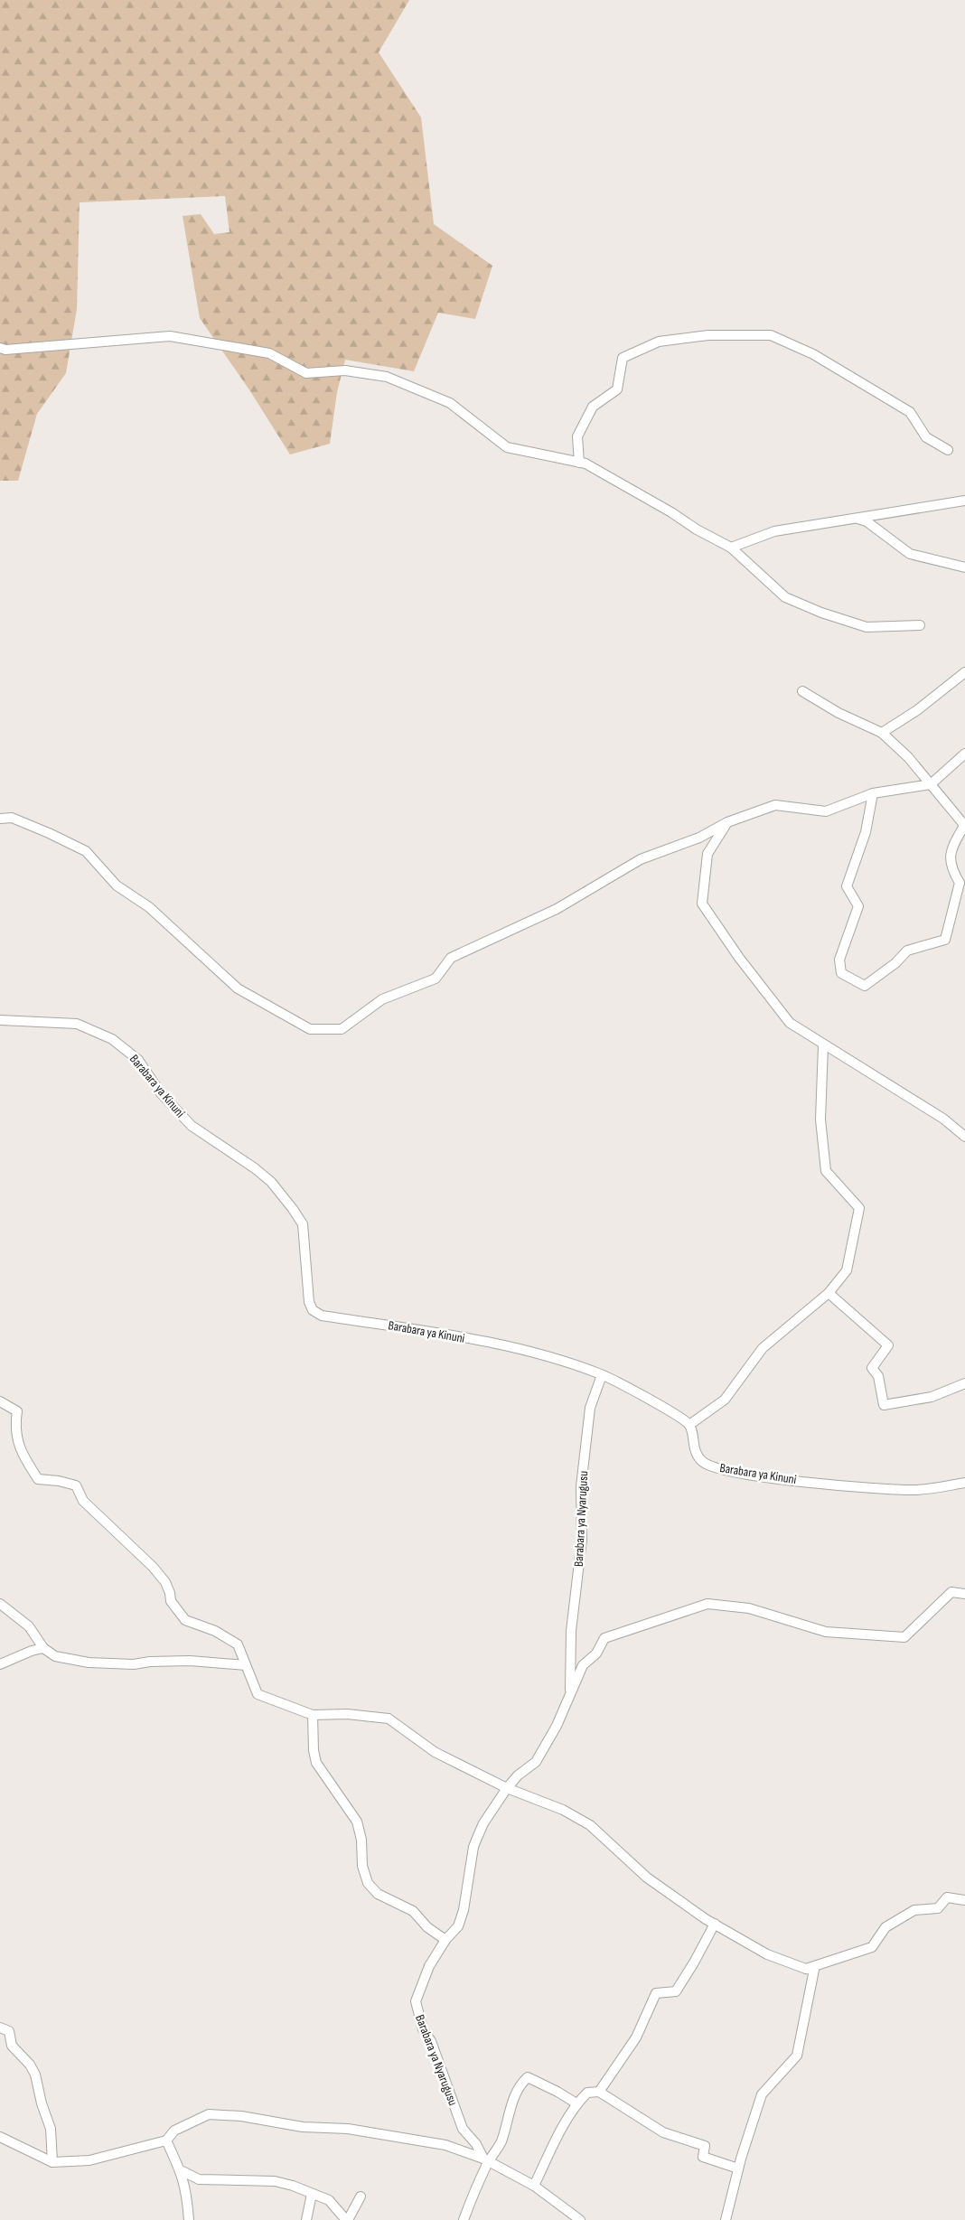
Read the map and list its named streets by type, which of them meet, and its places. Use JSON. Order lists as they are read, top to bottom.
{
  "streets": {
    "street": ["Barabara ya Kinuni", "Barabara ya Nyarugusu"]
  },
  "crossings": [
    ["Barabara ya Kinuni", "Barabara ya Nyarugusu"]
  ]
}
